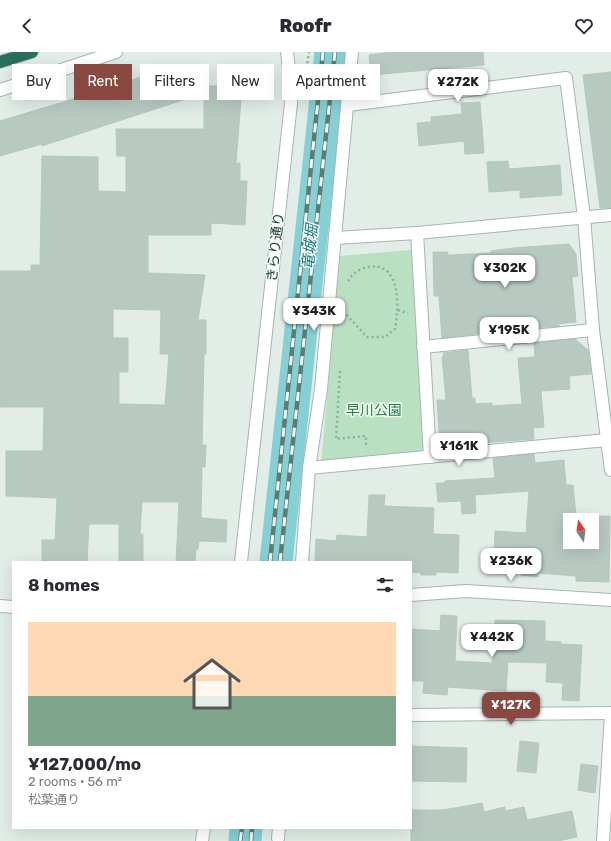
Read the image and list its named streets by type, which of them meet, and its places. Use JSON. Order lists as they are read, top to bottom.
{
  "streets": {
    "street": ["きらり通り"]
  },
  "water": ["竜城堀"],
  "parks": ["早川公園"],
  "north": "top",
  "page": {
    "header": "Roofr",
    "chip": [
      "Buy",
      "Rent",
      "Filters",
      "New",
      "Apartment"
    ],
    "price": [
      "¥272K",
      "¥302K",
      "¥343K",
      "¥195K",
      "¥161K",
      "¥236K",
      "¥442K",
      "¥127K"
    ],
    "heading": "8 homes",
    "list": [
      {
        "name": "¥127,000/mo",
        "note": "2 rooms · 56 m² · 松葉通り"
      }
    ]
  }
}
